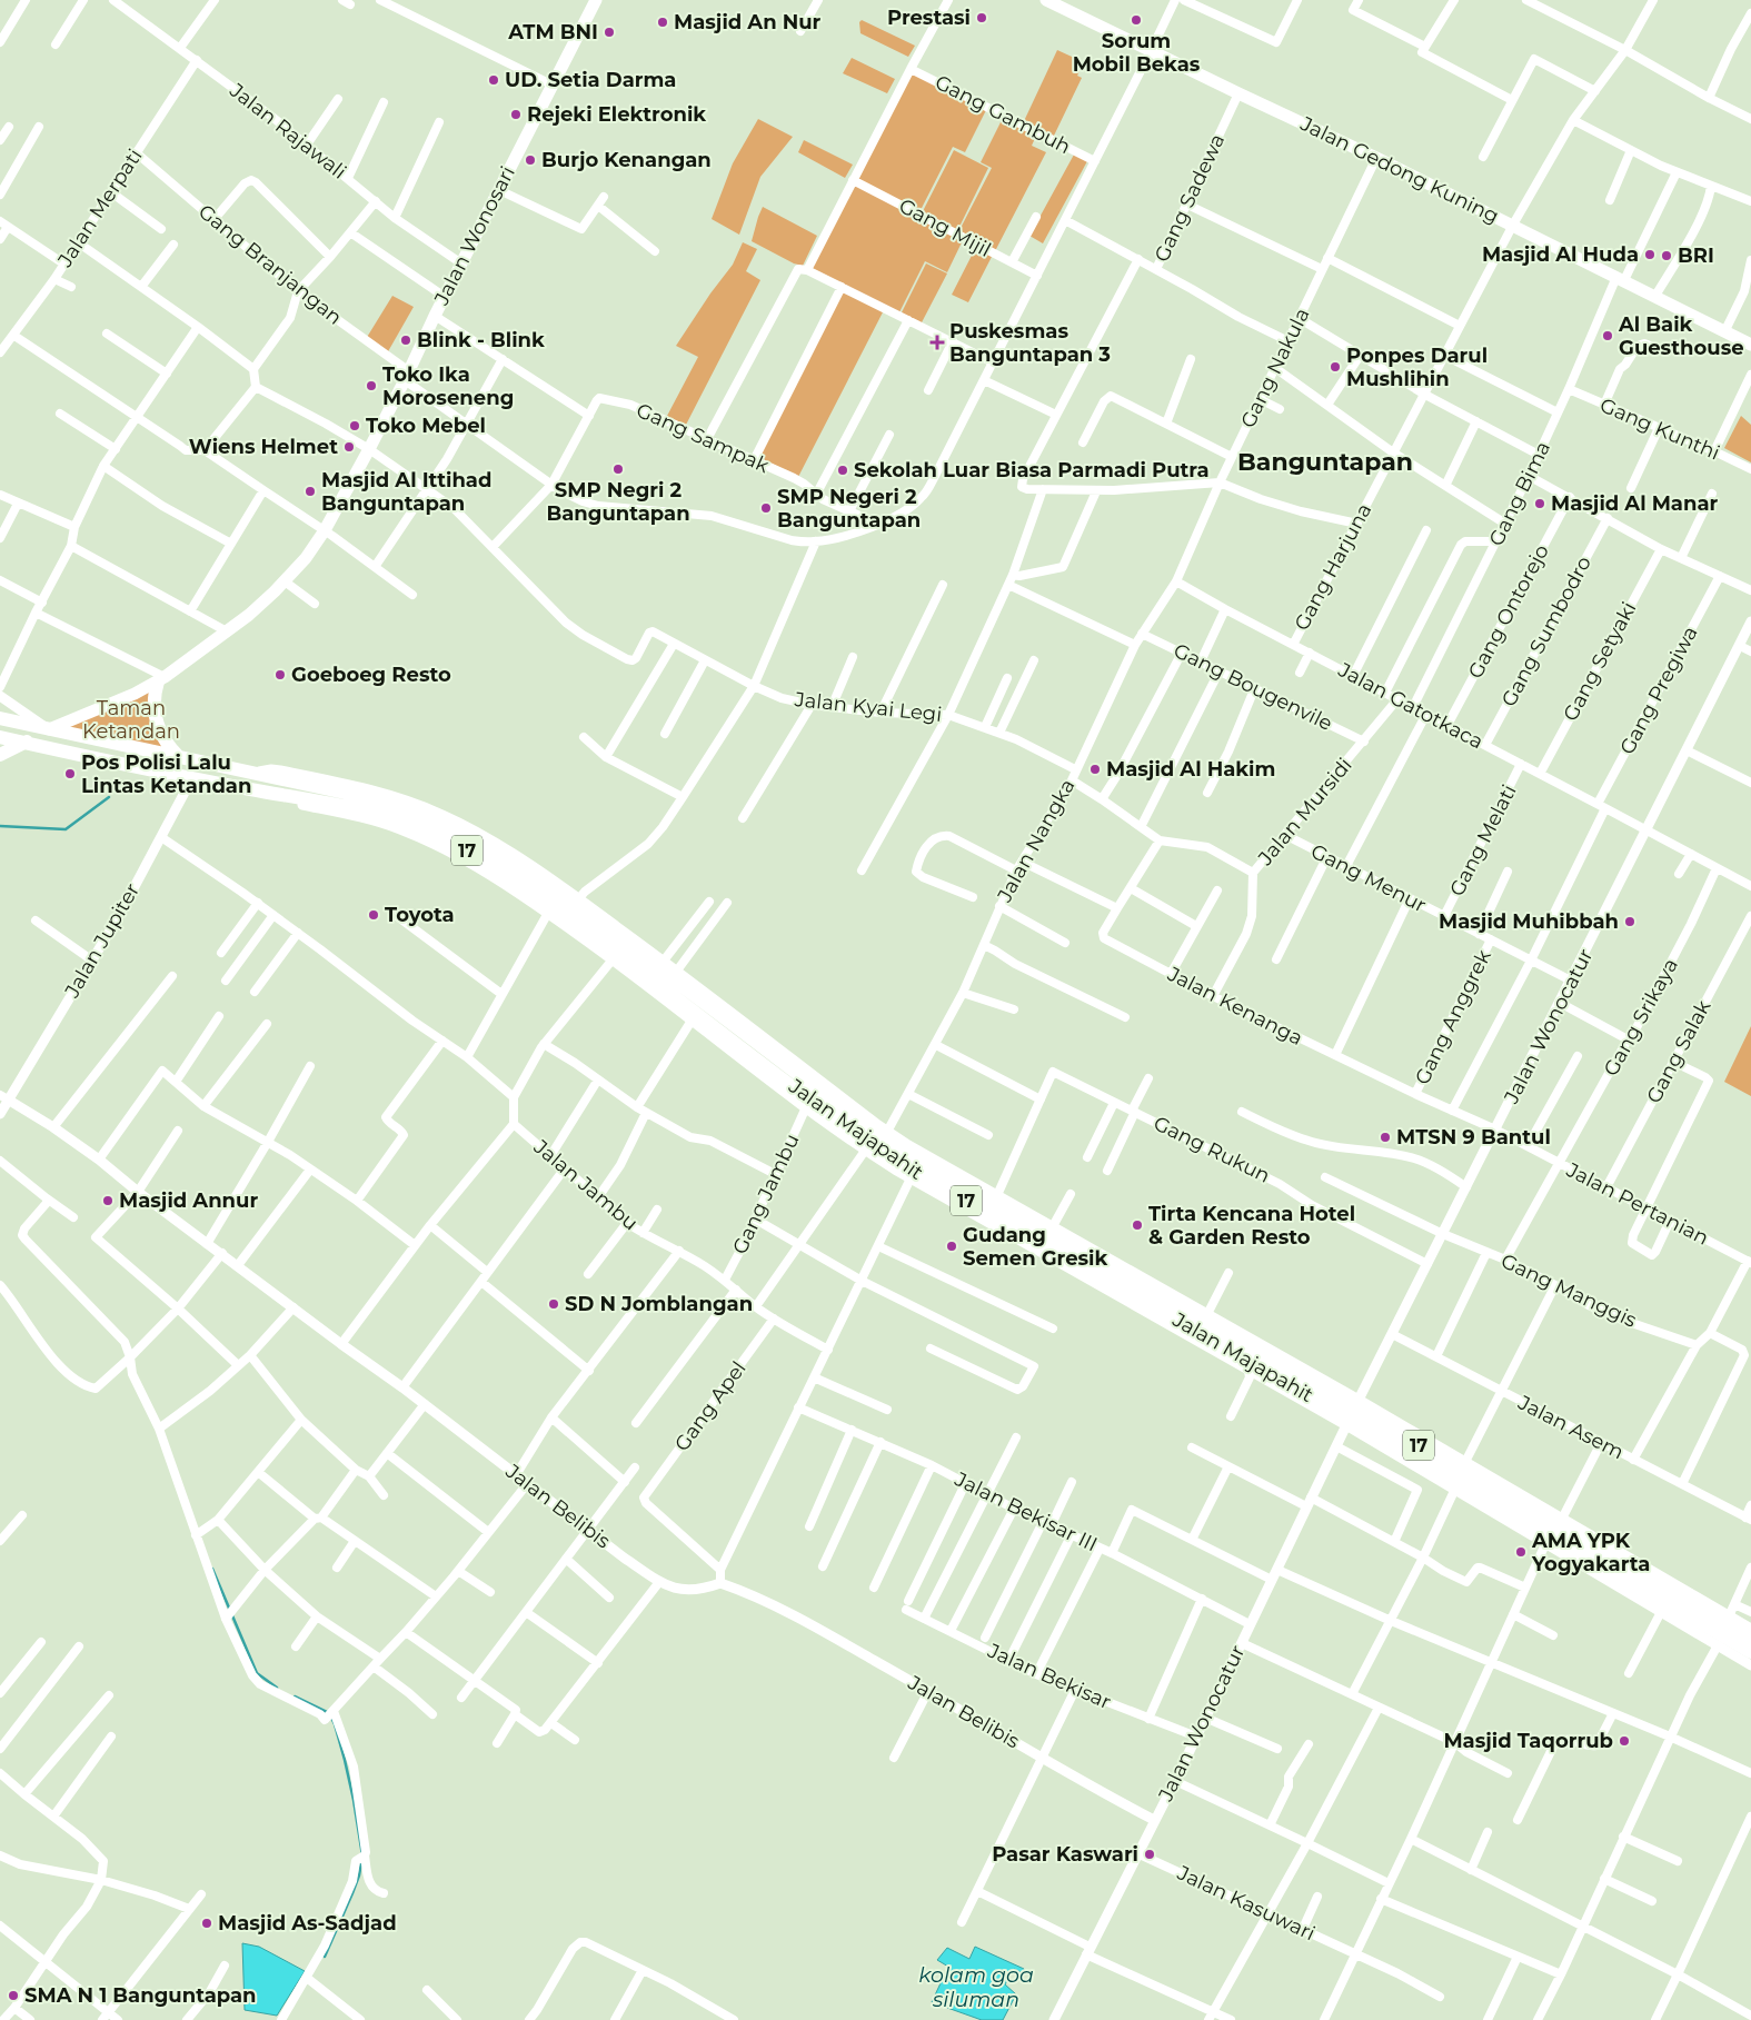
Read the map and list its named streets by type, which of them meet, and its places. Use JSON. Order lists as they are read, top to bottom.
{
  "streets": {
    "highway": ["Jalan Wonosari", "17", "Jalan Majapahit"],
    "main road": ["Jalan Gedong Kuning"],
    "street": [
      "Gang Gambuh",
      "Jalan Rajawali",
      "Gang Sadewa",
      "Jalan Merpati",
      "Gang Mijil",
      "Gang Branjangan",
      "Gang Nakula",
      "Gang Kunthi",
      "Gang Sampak",
      "Gang Bima",
      "Gang Harjuna",
      "Gang Ontorejo",
      "Gang Sumbodro",
      "Gang Setyaki",
      "Gang Bougenvile",
      "Gang Pregiwa",
      "Jalan Gatotkaca",
      "Jalan Kyai Legi",
      "Jalan Mursidi",
      "Jalan Nangka",
      "Gang Melati",
      "Gang Menur",
      "Jalan Jupiter",
      "Jalan Kenanga",
      "Gang Anggrek",
      "Gang Srikaya",
      "Jalan Wonocatur",
      "Gang Salak",
      "Gang Rukun",
      "Jalan Jambu",
      "Gang Jambu",
      "Jalan Pertanian",
      "Gang Manggis",
      "Gang Apel",
      "Jalan Asem",
      "Jalan Belibis",
      "Jalan Bekisar III",
      "Jalan Bekisar",
      "Jalan Kasuwari"
    ]
  },
  "crossings": [
    ["Gang Gambuh", "Gang Branjangan"],
    ["Jalan Rajawali", "Jalan Merpati"],
    ["Jalan Rajawali", "Jalan Wonosari"],
    ["Jalan Gedong Kuning", "Gang Sadewa"],
    ["Jalan Gedong Kuning", "Gang Branjangan"],
    ["Jalan Gedong Kuning", "Gang Nakula"],
    ["Jalan Gedong Kuning", "Gang Bima"],
    ["Jalan Gedong Kuning", "Gang Harjuna"],
    ["Gang Sadewa", "Gang Branjangan"],
    ["Jalan Merpati", "Gang Branjangan"],
    ["Gang Mijil", "Gang Branjangan"],
    ["Jalan Wonosari", "Gang Branjangan"],
    ["Jalan Wonosari", "Jalan Majapahit"],
    ["Gang Branjangan", "Gang Sampak"],
    ["Gang Nakula", "Jalan Gatotkaca"],
    ["Gang Nakula", "Jalan Nangka"],
    ["Gang Kunthi", "Gang Bima"],
    ["Gang Sampak", "Jalan Kyai Legi"],
    ["Gang Bima", "Jalan Gatotkaca"],
    ["Gang Harjuna", "Jalan Gatotkaca"],
    ["Gang Ontorejo", "Jalan Gatotkaca"],
    ["Gang Sumbodro", "Jalan Gatotkaca"],
    ["Gang Setyaki", "Jalan Gatotkaca"],
    ["Gang Bougenvile", "Jalan Mursidi"],
    ["Gang Bougenvile", "Jalan Nangka"],
    ["Gang Pregiwa", "Jalan Gatotkaca"],
    ["Gang Pregiwa", "Gang Menur"],
    ["Gang Pregiwa", "Jalan Kenanga"],
    ["Jalan Gatotkaca", "Jalan Mursidi"],
    ["Jalan Gatotkaca", "Jalan Nangka"],
    ["Jalan Gatotkaca", "Gang Melati"],
    ["Jalan Gatotkaca", "Gang Srikaya"],
    ["Jalan Gatotkaca", "Jalan Wonocatur"],
    ["Jalan Kyai Legi", "Jalan Nangka"],
    ["Jalan Mursidi", "Gang Menur"],
    ["Jalan Mursidi", "Jalan Kenanga"],
    ["Gang Melati", "Gang Menur"],
    ["Gang Menur", "Gang Anggrek"],
    ["Gang Menur", "Jalan Wonocatur"],
    ["Jalan Jupiter", "Jalan Majapahit"],
    ["Jalan Jupiter", "Jalan Belibis"],
    ["Jalan Kenanga", "Gang Anggrek"],
    ["Jalan Kenanga", "Jalan Wonocatur"],
    ["Jalan Kenanga", "Jalan Pertanian"],
    ["Gang Srikaya", "Jalan Pertanian"],
    ["Gang Srikaya", "Gang Manggis"],
    ["Jalan Wonocatur", "Gang Rukun"],
    ["Jalan Wonocatur", "Jalan Pertanian"],
    ["Jalan Wonocatur", "Gang Manggis"],
    ["Jalan Wonocatur", "Jalan Asem"],
    ["Jalan Wonocatur", "Jalan Belibis"],
    ["Jalan Wonocatur", "Jalan Bekisar III"],
    ["Jalan Wonocatur", "Jalan Bekisar"],
    ["Jalan Wonocatur", "Jalan Kasuwari"],
    ["Gang Salak", "Jalan Pertanian"],
    ["Jalan Jambu", "Gang Jambu"],
    ["Jalan Jambu", "Gang Apel"]
  ],
  "districts": ["Banguntapan"],
  "water": ["kolam goa siluman"],
  "parks": ["Taman Ketandan"],
  "places": {
    "other": [
      "Prestasi",
      "Sorum Mobil Bekas",
      "Masjid An Nur",
      "ATM BNI",
      "UD. Setia Darma",
      "Rejeki Elektronik",
      "Burjo Kenangan",
      "Masjid Al Huda",
      "BRI",
      "Al Baik Guesthouse",
      "Blink - Blink",
      "Ponpes Darul Mushlihin",
      "Toko Ika Moroseneng",
      "Toko Mebel",
      "Wiens Helmet",
      "SMP Negri 2 Banguntapan",
      "Sekolah Luar Biasa Parmadi Putra",
      "Masjid Al Ittihad Banguntapan",
      "Masjid Al Manar",
      "SMP Negeri 2 Banguntapan",
      "Goeboeg Resto",
      "Masjid Al Hakim",
      "Pos Polisi Lalu Lintas Ketandan",
      "Toyota",
      "Masjid Muhibbah",
      "MTSN 9 Bantul",
      "Masjid Annur",
      "Tirta Kencana Hotel & Garden Resto",
      "Gudang Semen Gresik",
      "SD N Jomblangan",
      "AMA YPK Yogyakarta",
      "Masjid Taqorrub",
      "Pasar Kaswari",
      "Masjid As-Sadjad",
      "SMA N 1 Banguntapan"
    ],
    "health": ["Puskesmas Banguntapan 3"]
  }
}
